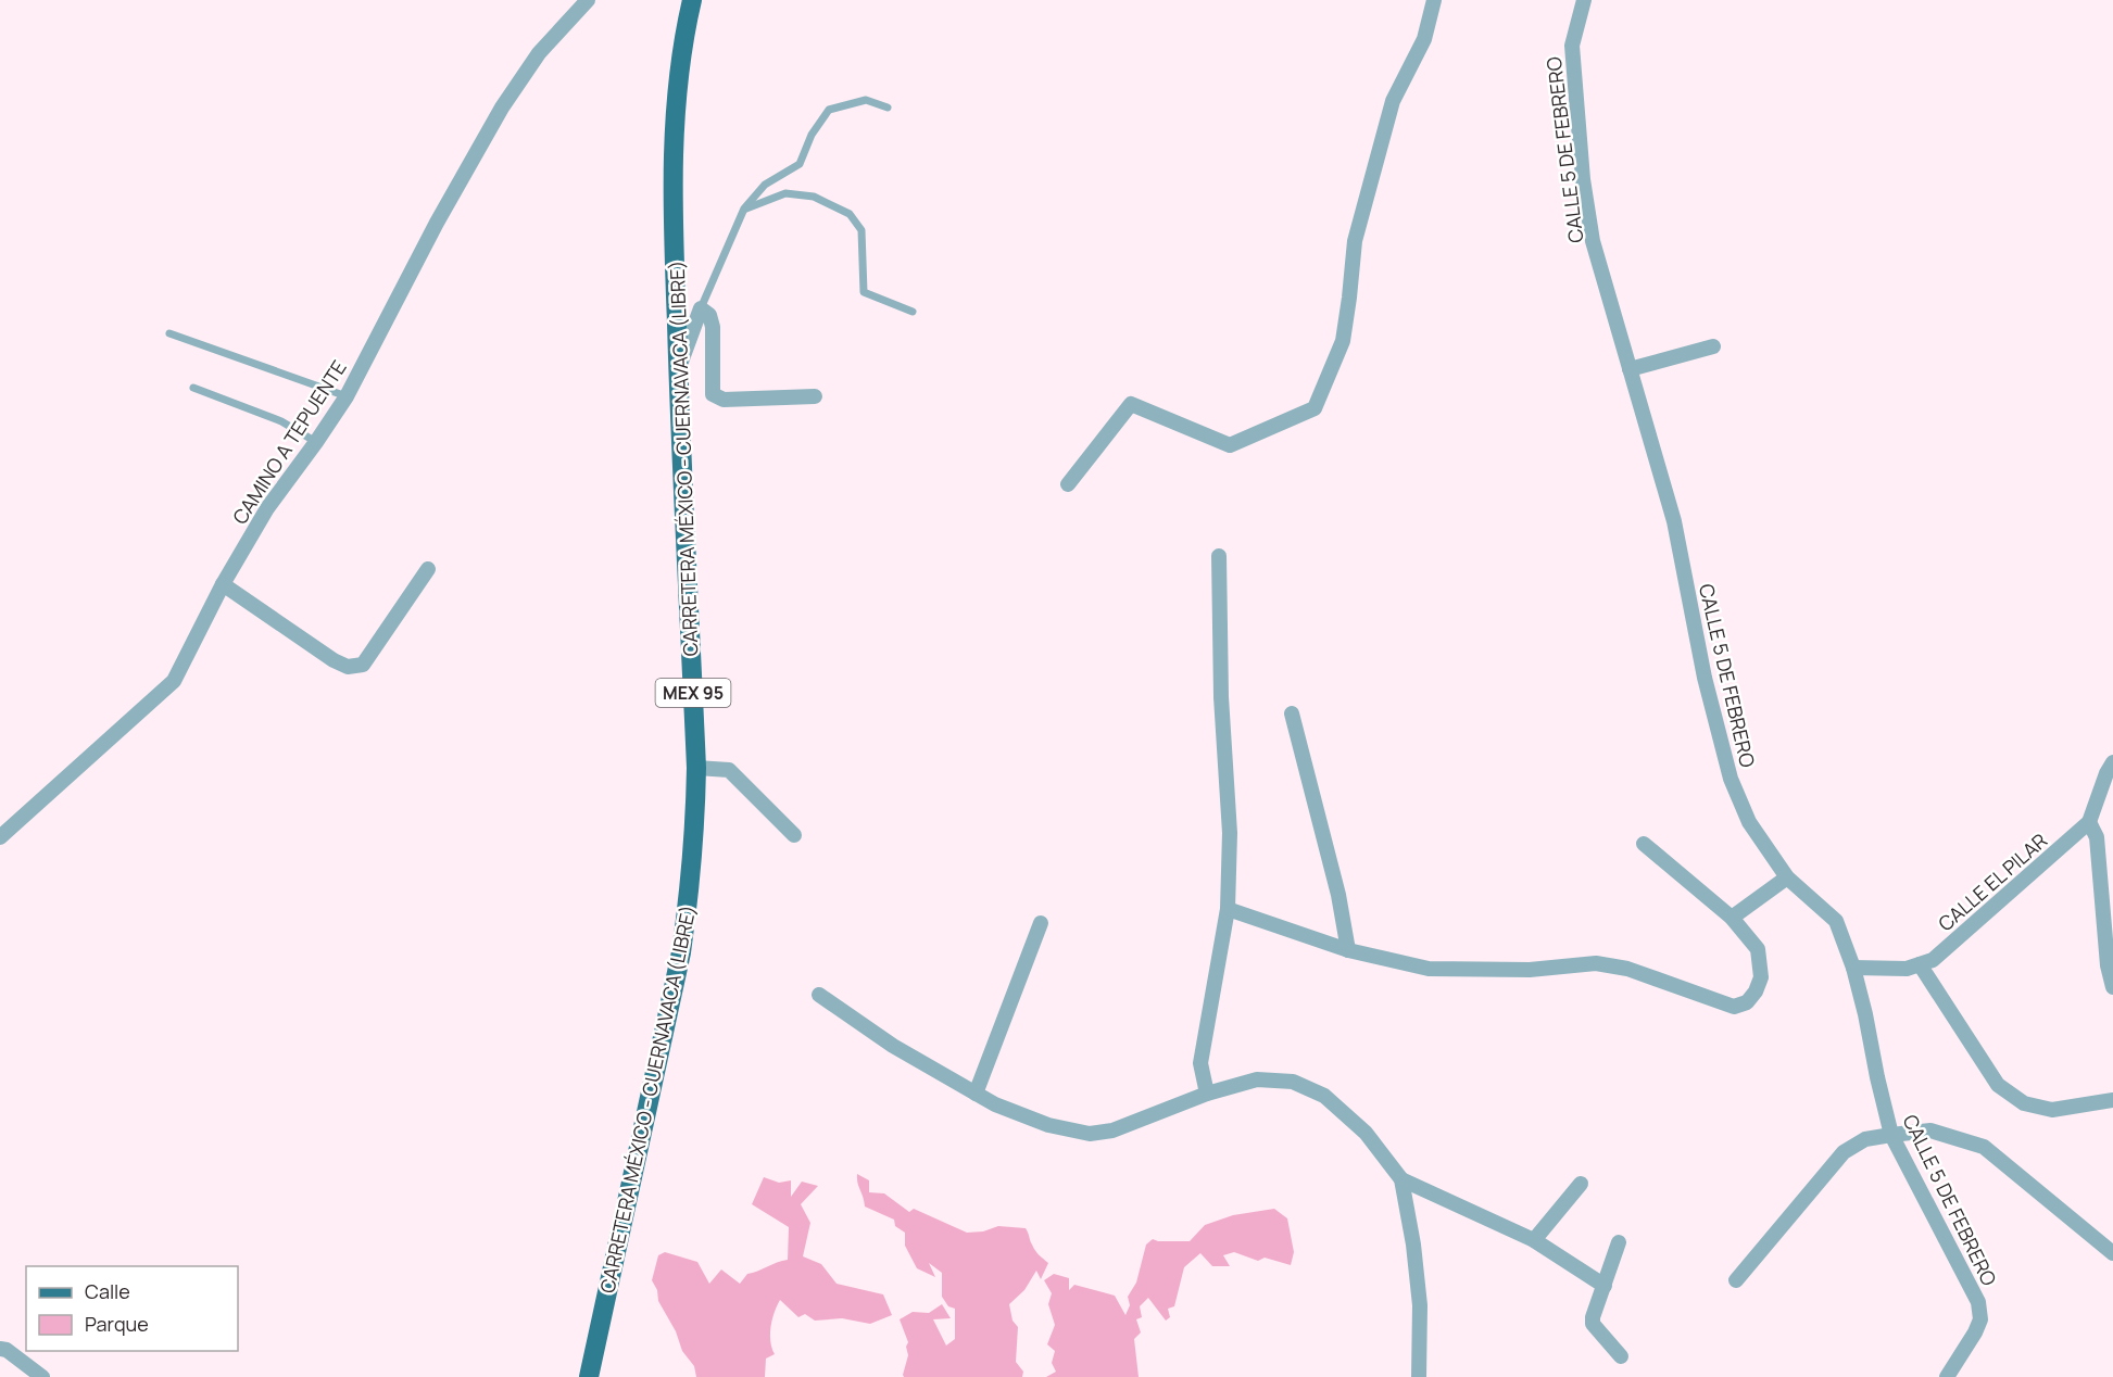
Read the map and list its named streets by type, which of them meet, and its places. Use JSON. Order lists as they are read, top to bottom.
{
  "streets": {
    "main road": ["CARRETERA MÉXICO - CUERNAVACA (LIBRE)", "MEX 95"],
    "street": ["CALLE 5 DE FEBRERO", "CAMINO A TEPUENTE", "CALLE EL PILAR"]
  },
  "crossings": [
    ["CALLE 5 DE FEBRERO", "CALLE EL PILAR"]
  ],
  "legend": ["Calle", "Parque"]
}
